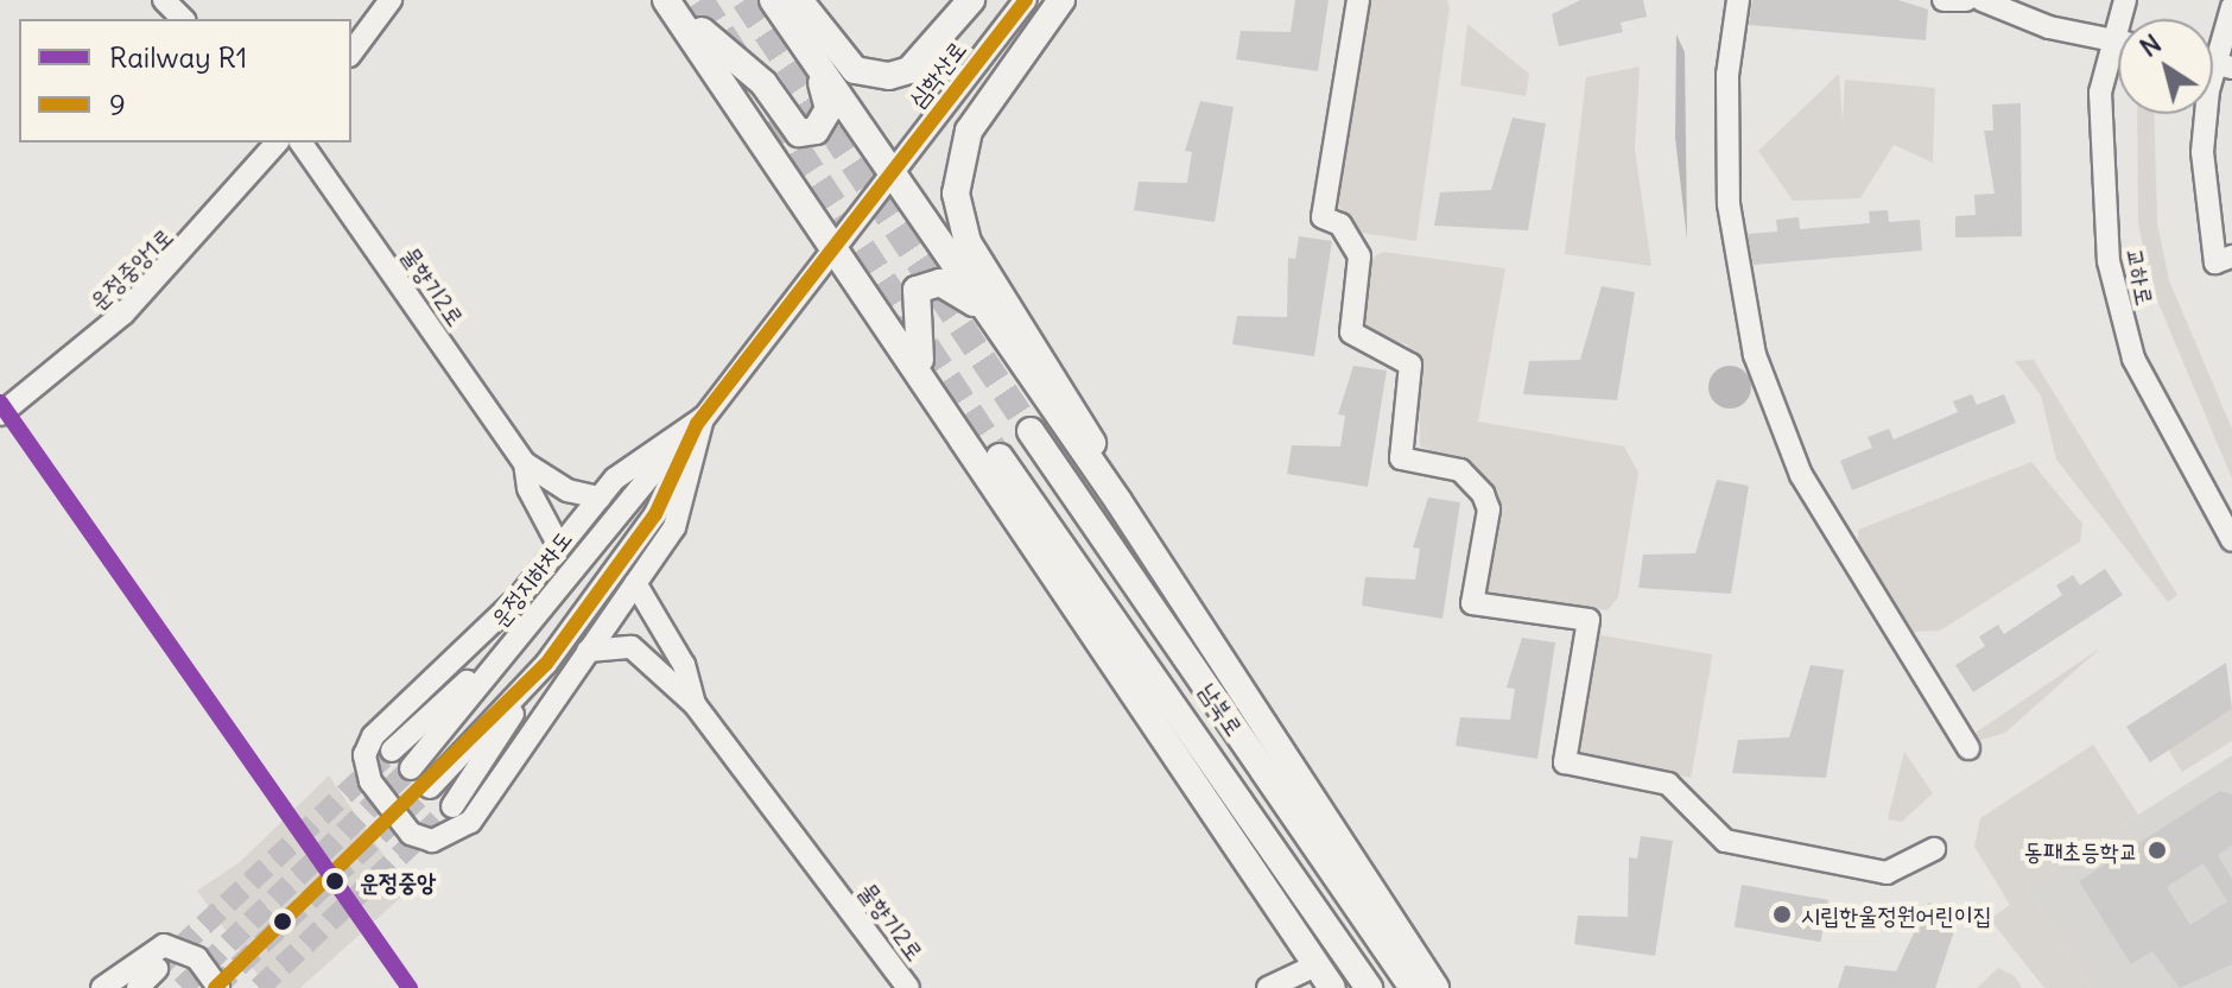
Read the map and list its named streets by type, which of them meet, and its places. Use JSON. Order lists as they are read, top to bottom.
{
  "streets": {
    "main road": ["남북로"],
    "street": [
      "심학산로",
      "운정중앙1로",
      "교하로",
      "물향기2로",
      "운정지하차도"
    ]
  },
  "crossings": [
    ["심학산로", "운정지하차도"]
  ],
  "places": ["동패초등학교", "운정중앙", "시립한울정원어린이집"],
  "lines": ["transit line 9", "rail line R1"],
  "legend": ["Railway R1", "9"],
  "north": "top left"
}
